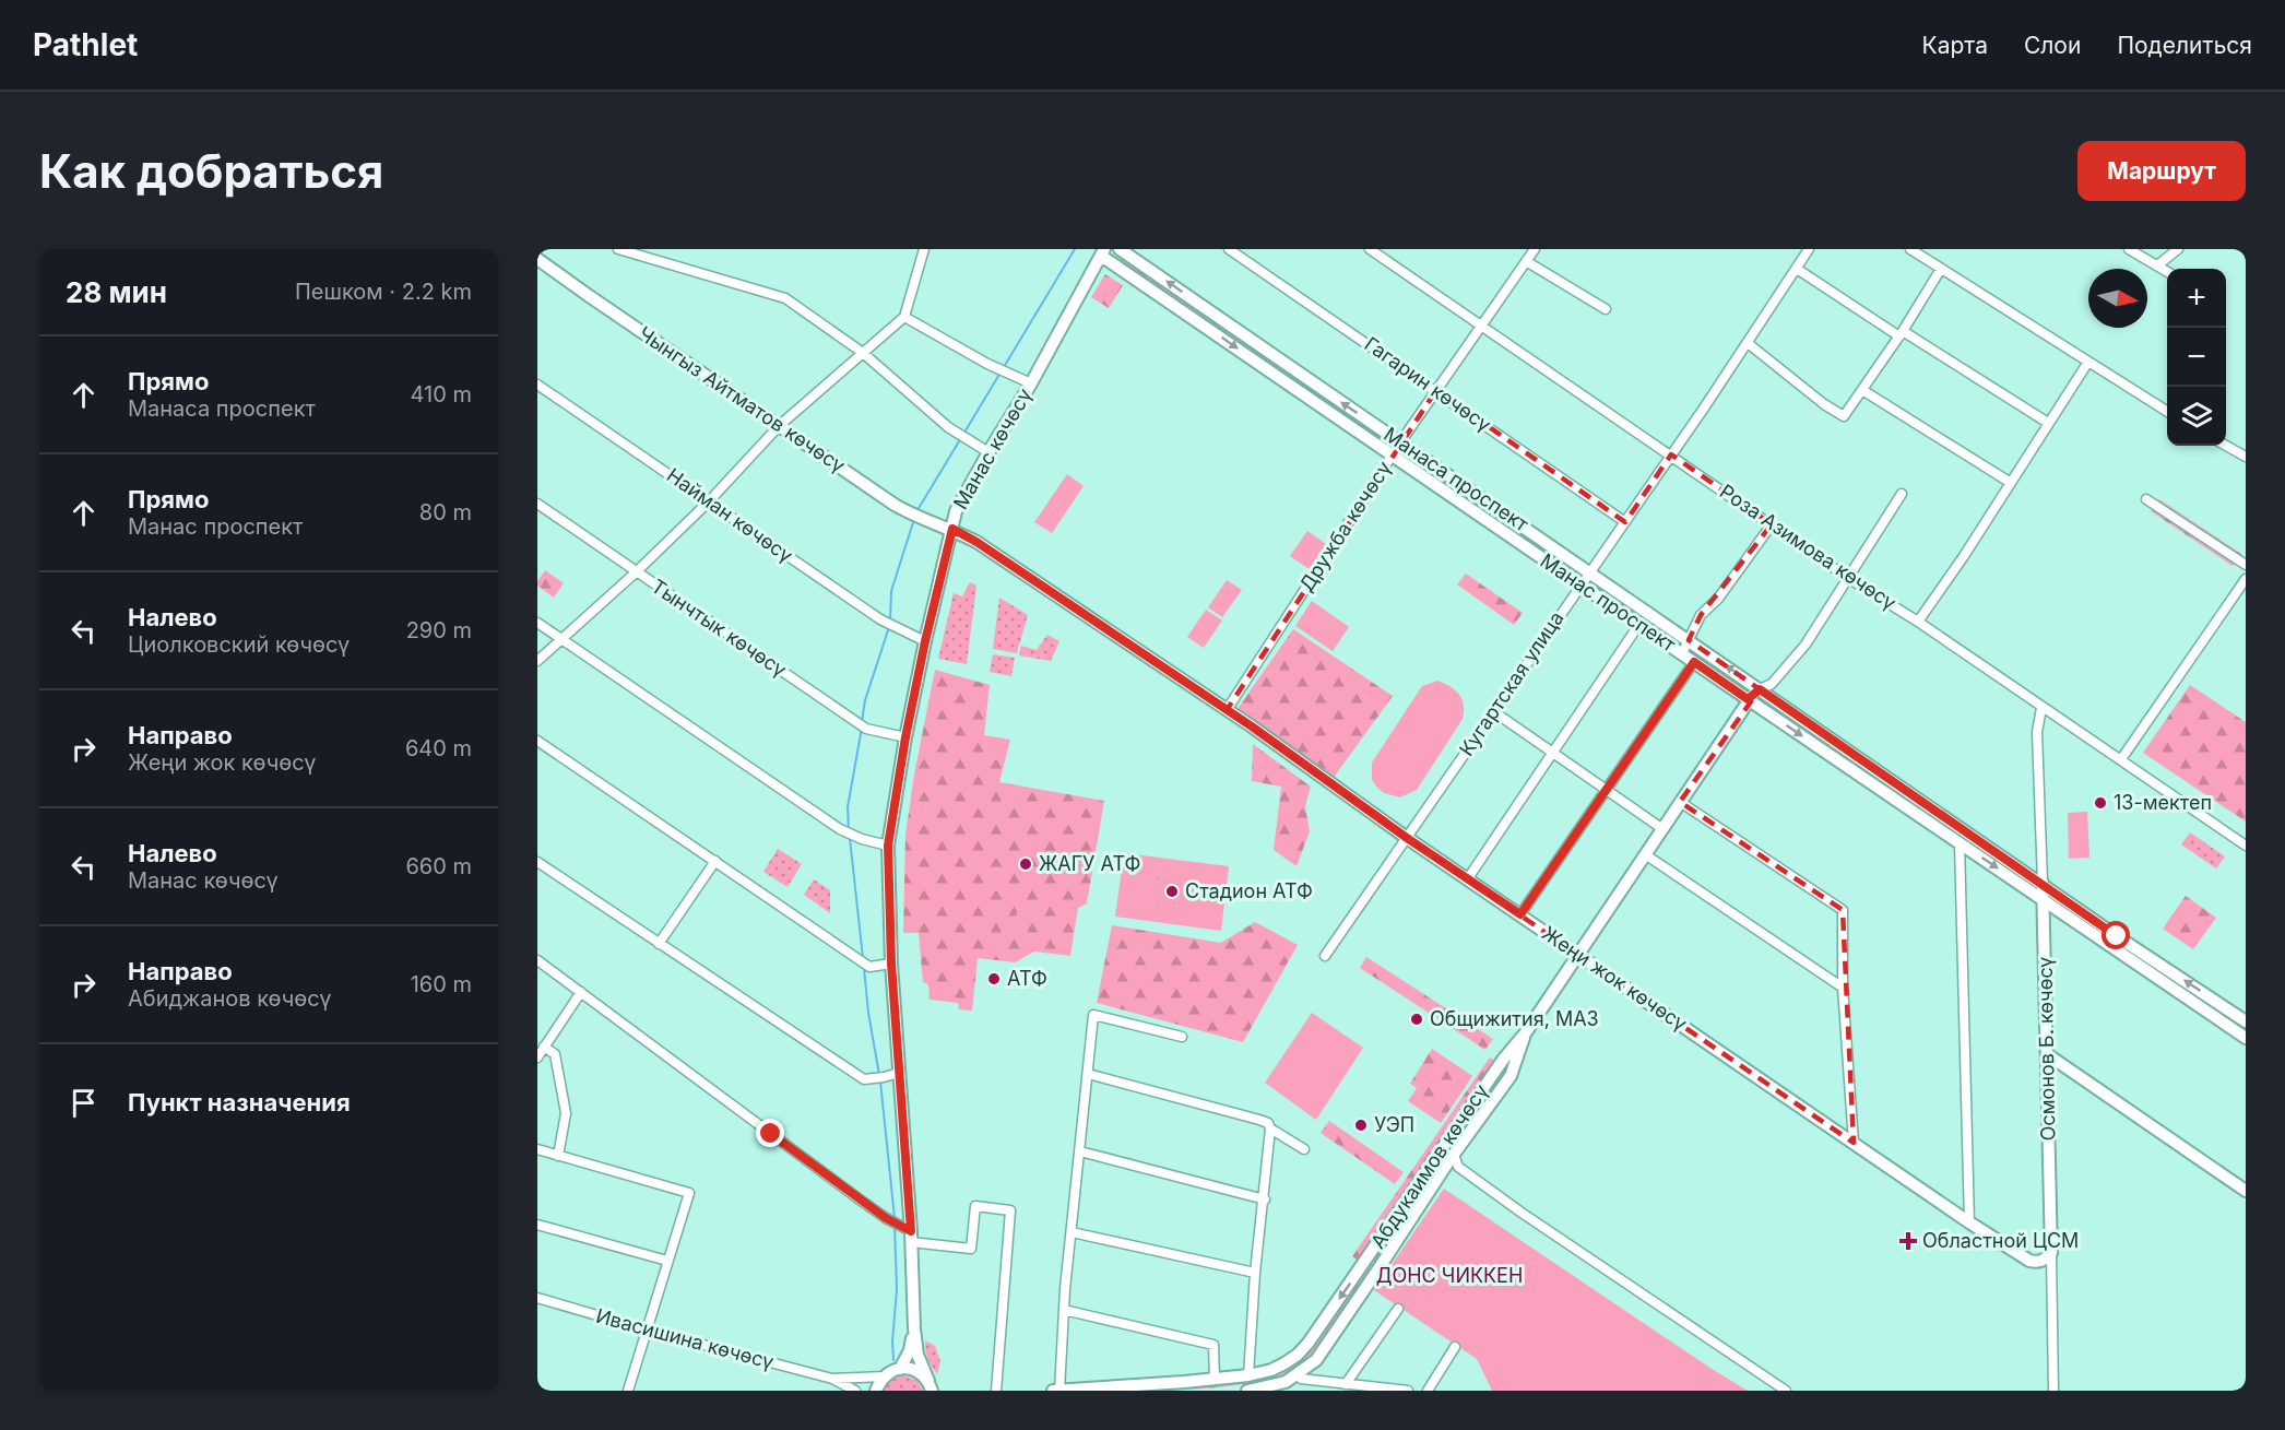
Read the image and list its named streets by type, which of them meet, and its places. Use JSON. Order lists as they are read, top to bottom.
{
  "streets": {
    "main road": [
      "Чынгыз Айтматов көчөсү",
      "Манас көчөсү",
      "Манаса проспект",
      "Манас проспект",
      "Жеңи жок көчөсү",
      "Осмонов Б. көчөсү",
      "Абдукаимов көчөсү"
    ],
    "street": [
      "Гагарин көчөсү",
      "Найман көчөсү",
      "Дружба көчөсү",
      "Роза Азимова көчөсү",
      "Тынчтык көчөсү",
      "Кугартская улица",
      "Ивасишина көчөсү"
    ]
  },
  "crossings": [
    ["Гагарин көчөсү", "Дружба көчөсү"],
    ["Гагарин көчөсү", "Кугартская улица"],
    ["Чынгыз Айтматов көчөсү", "Манас көчөсү"],
    ["Чынгыз Айтматов көчөсү", "Жеңи жок көчөсү"],
    ["Манас көчөсү", "Найман көчөсү"],
    ["Манас көчөсү", "Манас проспект"],
    ["Манас көчөсү", "Тынчтык көчөсү"],
    ["Манас көчөсү", "Жеңи жок көчөсү"],
    ["Манаса проспект", "Дружба көчөсү"],
    ["Манаса проспект", "Манас проспект"],
    ["Манаса проспект", "Кугартская улица"],
    ["Манаса проспект", "Осмонов Б. көчөсү"],
    ["Манаса проспект", "Абдукаимов көчөсү"],
    ["Дружба көчөсү", "Роза Азимова көчөсү"],
    ["Дружба көчөсү", "Манас проспект"],
    ["Дружба көчөсү", "Жеңи жок көчөсү"],
    ["Роза Азимова көчөсү", "Кугартская улица"],
    ["Роза Азимова көчөсү", "Осмонов Б. көчөсү"],
    ["Манас проспект", "Кугартская улица"],
    ["Манас проспект", "Осмонов Б. көчөсү"],
    ["Манас проспект", "Абдукаимов көчөсү"],
    ["Кугартская улица", "Жеңи жок көчөсү"],
    ["Жеңи жок көчөсү", "Осмонов Б. көчөсү"],
    ["Жеңи жок көчөсү", "Абдукаимов көчөсү"]
  ],
  "one_way": ["Манаса проспект"],
  "parks": ["ДОНС ЧИККЕН"],
  "places": {
    "other": [
      "13-мектеп",
      "ЖАГУ АТФ",
      "Стадион АТФ",
      "АТФ",
      "Общижития, МАЗ",
      "УЭП"
    ],
    "health": ["Областной ЦСМ"]
  },
  "north": "right",
  "page": {
    "header": "Pathlet",
    "nav": ["Карта", "Слои", "Поделиться"],
    "buttons": "Маршрут",
    "title": "Как добраться",
    "heading": ["28 мин", "Пешком · 2.2 km"],
    "map_buttons": ["+", "−"],
    "list": [
      ["Прямо", "Манаса проспект", "410 m"],
      ["Прямо", "Манас проспект", "80 m"],
      ["Налево", "Циолковский көчөсү", "290 m"],
      ["Направо", "Жеңи жок көчөсү", "640 m"],
      ["Налево", "Манас көчөсү", "660 m"],
      ["Направо", "Абиджанов көчөсү", "160 m"],
      "Пункт назначения"
    ]
  }
}
